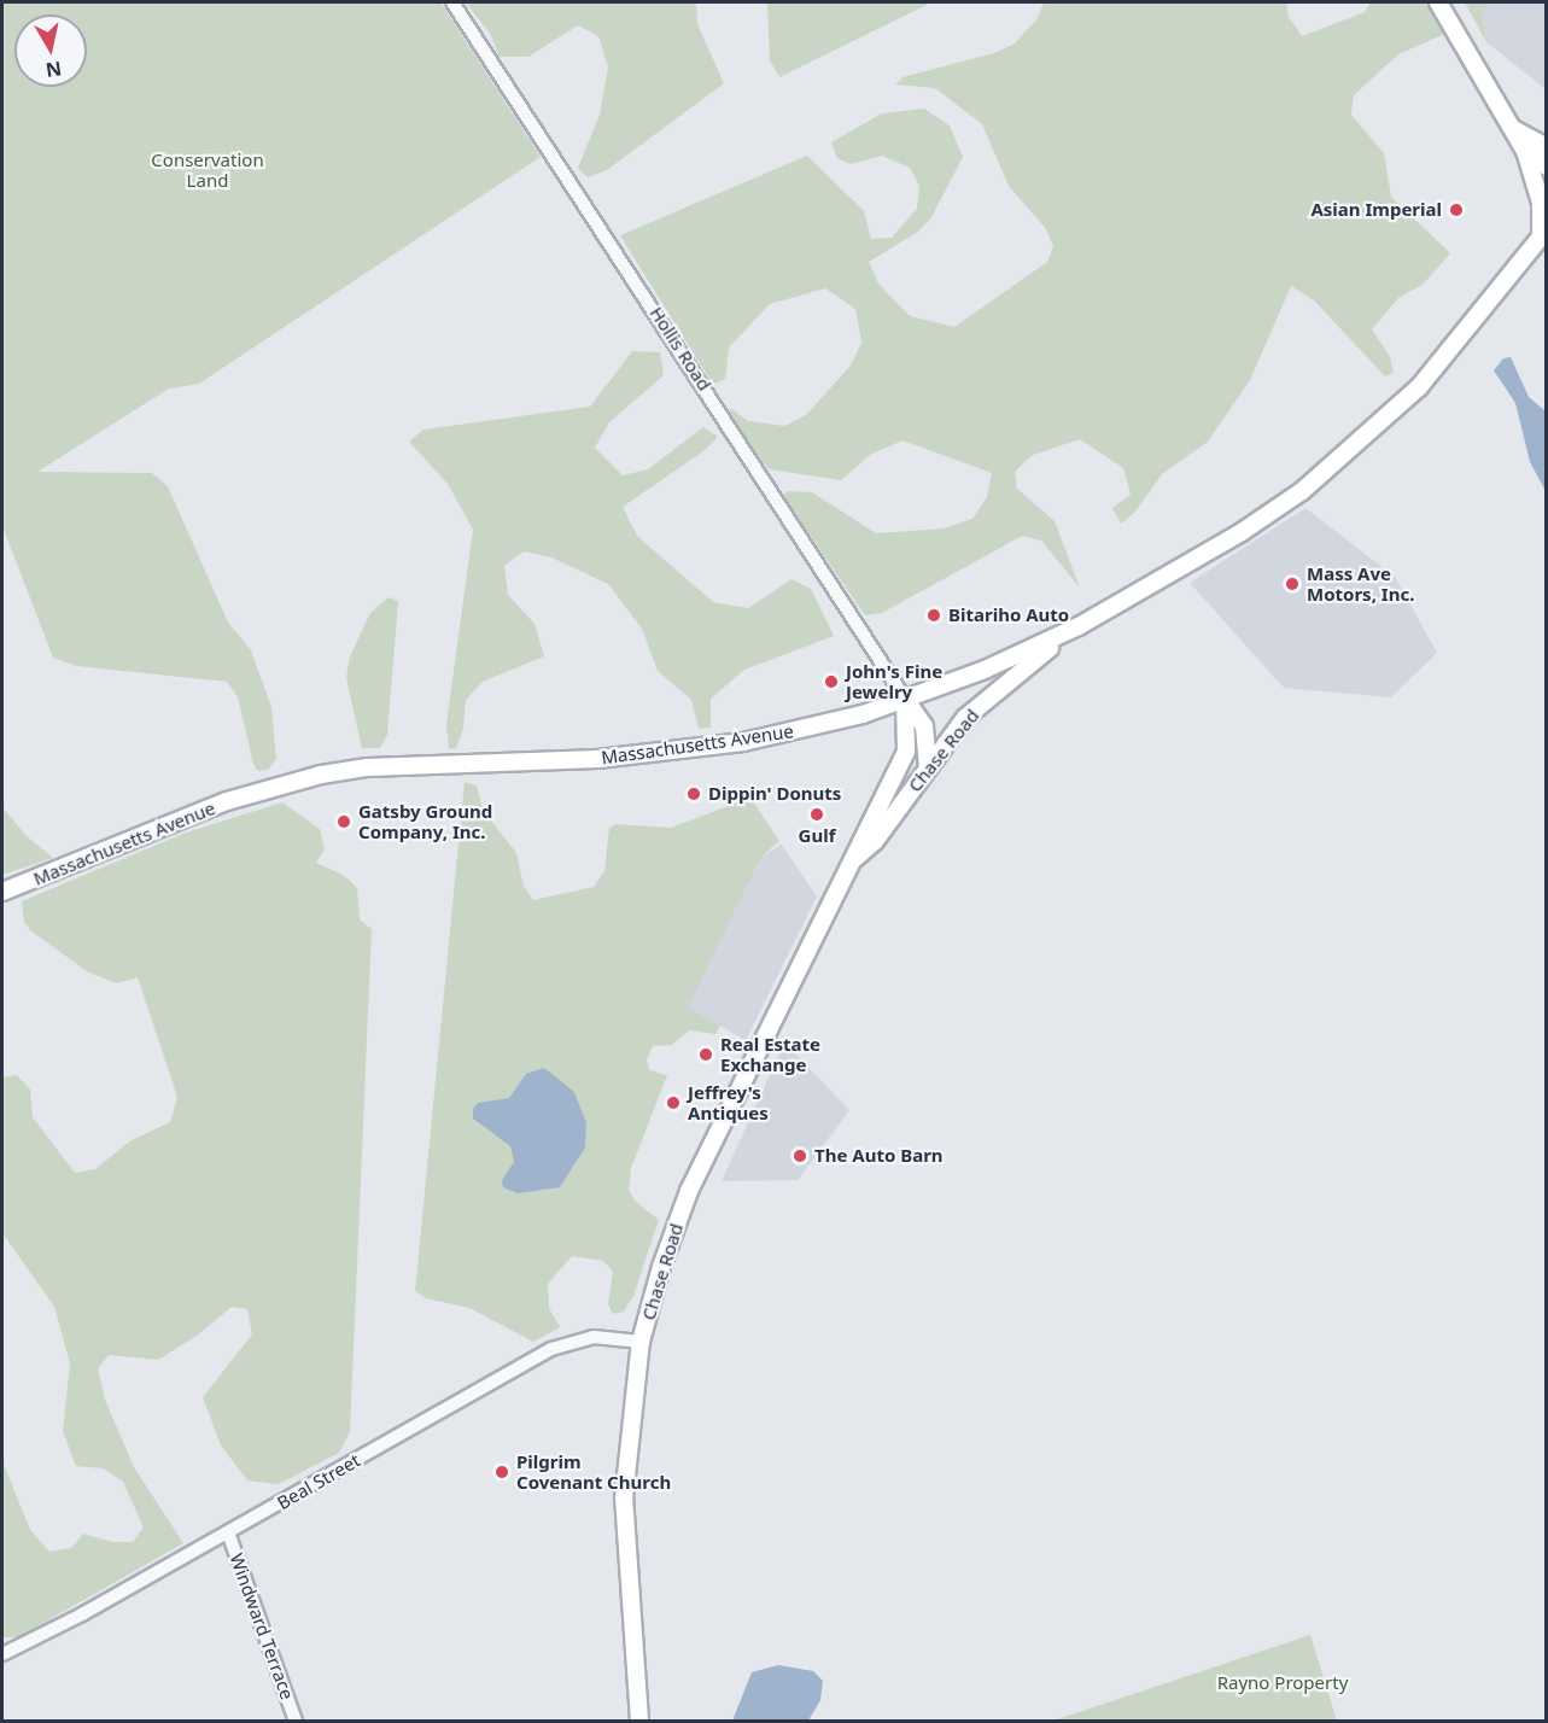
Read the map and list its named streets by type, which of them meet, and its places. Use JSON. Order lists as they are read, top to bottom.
{
  "streets": {
    "main road": ["Massachusetts Avenue", "Chase Road"],
    "street": ["Hollis Road", "Beal Street", "Windward Terrace"]
  },
  "crossings": [
    ["Hollis Road", "Massachusetts Avenue"],
    ["Hollis Road", "Chase Road"],
    ["Massachusetts Avenue", "Chase Road"],
    ["Chase Road", "Beal Street"],
    ["Beal Street", "Windward Terrace"]
  ],
  "parks": ["Conservation Land", "Rayno Property"],
  "places": [
    "Asian Imperial",
    "Mass Ave Motors, Inc.",
    "Bitariho Auto",
    "John's Fine Jewelry",
    "Dippin' Donuts",
    "Gulf",
    "Gatsby Ground Company, Inc.",
    "Real Estate Exchange",
    "Jeffrey's Antiques",
    "The Auto Barn",
    "Pilgrim Covenant Church"
  ],
  "north": "bottom"
}
